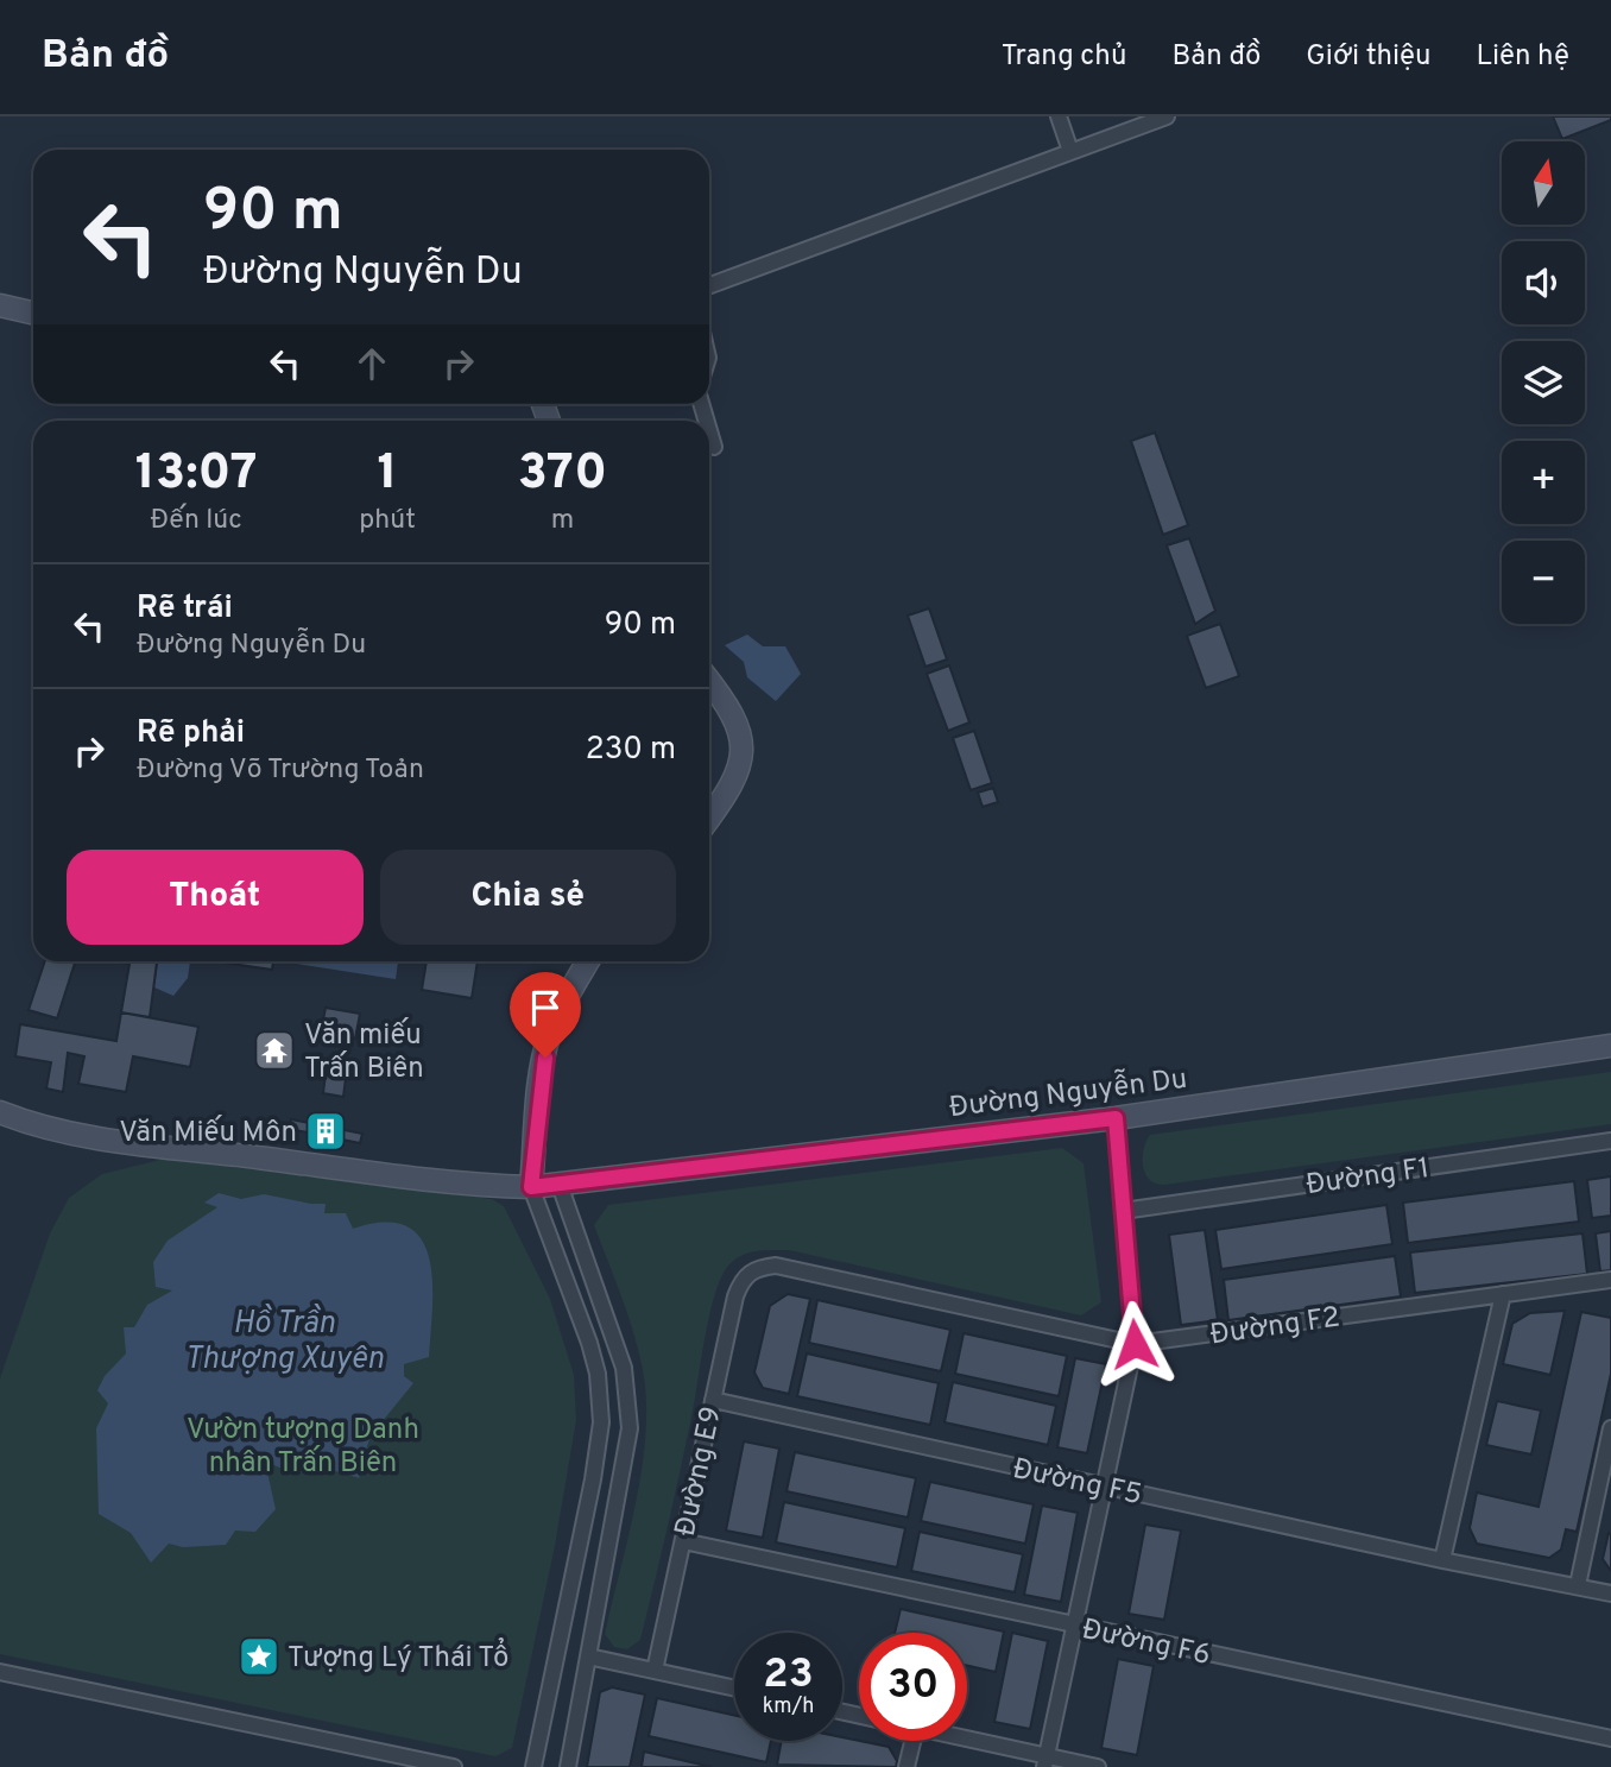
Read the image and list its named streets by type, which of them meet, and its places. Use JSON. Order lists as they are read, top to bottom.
{
  "streets": {
    "main road": ["Đường Nguyễn Du"],
    "street": [
      "Đường F1",
      "Đường F2",
      "Đường E9",
      "Đường F5",
      "Đường F6"
    ]
  },
  "crossings": [
    ["Đường F2", "Đường E9"],
    ["Đường E9", "Đường F5"],
    ["Đường E9", "Đường F6"]
  ],
  "water": ["Hồ Trần Thượng Xuyên"],
  "parks": ["Vườn tượng Danh nhân Trấn Biên"],
  "places": {
    "temple": ["Văn miếu Trấn Biên"],
    "building": ["Văn Miếu Môn"],
    "place": ["Tượng Lý Thái Tổ"]
  },
  "north": "top",
  "page": {
    "header": "Bản đồ",
    "nav": [
      "Trang chủ",
      "Bản đồ",
      "Giới thiệu",
      "Liên hệ"
    ],
    "map_buttons": ["+", "−"],
    "turn": ["90 m", "Đường Nguyễn Du"],
    "eta": [
      "13:07",
      "Đến lúc",
      "1",
      "phút",
      "370",
      "m"
    ],
    "list": [
      {
        "name": "Rẽ trái",
        "note": "Đường Nguyễn Du",
        "value": "90 m"
      },
      {
        "name": "Rẽ phải",
        "note": "Đường Võ Trường Toản",
        "value": "230 m"
      }
    ],
    "buttons": ["Thoát", "Chia sẻ"],
    "speed": "23 km/h",
    "limit": "30"
  }
}
